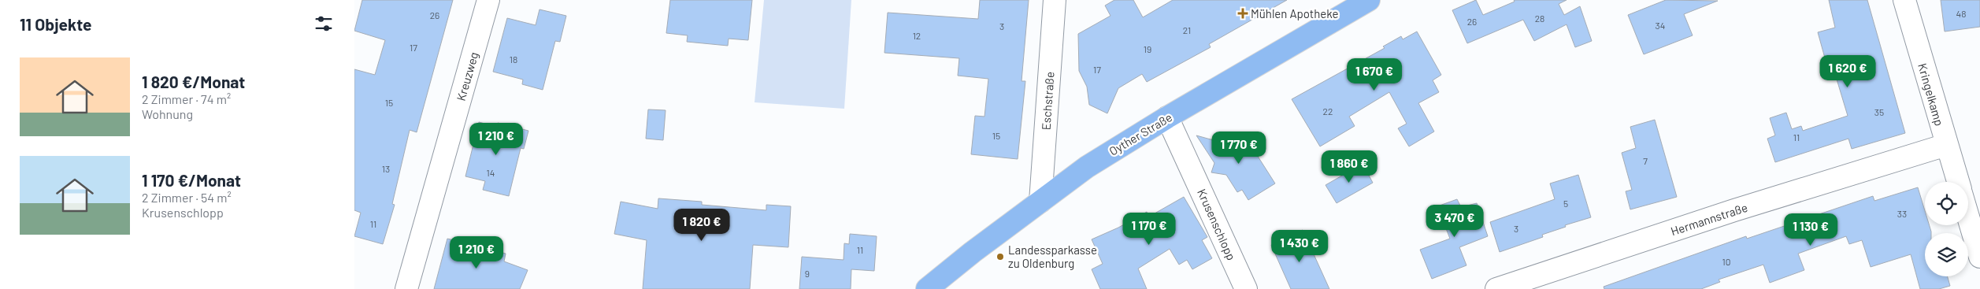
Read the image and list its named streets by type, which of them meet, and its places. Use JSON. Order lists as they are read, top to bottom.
{
  "streets": {
    "main road": ["Oyther Straße"],
    "street": [
      "Kreuzweg",
      "Kringelkamp",
      "Eschstraße",
      "Hermannstraße",
      "Krusenschlopp"
    ]
  },
  "crossings": [
    ["Kringelkamp", "Hermannstraße"],
    ["Eschstraße", "Oyther Straße"],
    ["Oyther Straße", "Krusenschlopp"]
  ],
  "places": {
    "health": ["Mühlen Apotheke"],
    "other": ["Landessparkasse zu Oldenburg"]
  },
  "house_numbers": [
    "48",
    "26",
    "28",
    "26",
    "34",
    "3",
    "21",
    "12",
    "17",
    "19",
    "18",
    "17",
    "15",
    "22",
    "35",
    "15",
    "11",
    "7",
    "13",
    "14",
    "5",
    "33",
    "11",
    "3",
    "11",
    "10",
    "9"
  ],
  "page": {
    "heading": "11 Objekte",
    "list": [
      {
        "name": "1 820 €/Monat",
        "note": "2 Zimmer · 74 m² · Wohnung"
      },
      {
        "name": "1 170 €/Monat",
        "note": "2 Zimmer · 54 m² · Krusenschlopp"
      }
    ],
    "price": [
      "1 620 €",
      "1 670 €",
      "1 210 €",
      "1 770 €",
      "1 860 €",
      "3 470 €",
      "1 820 €",
      "1 170 €",
      "1 130 €",
      "1 430 €",
      "1 210 €"
    ]
  }
}
